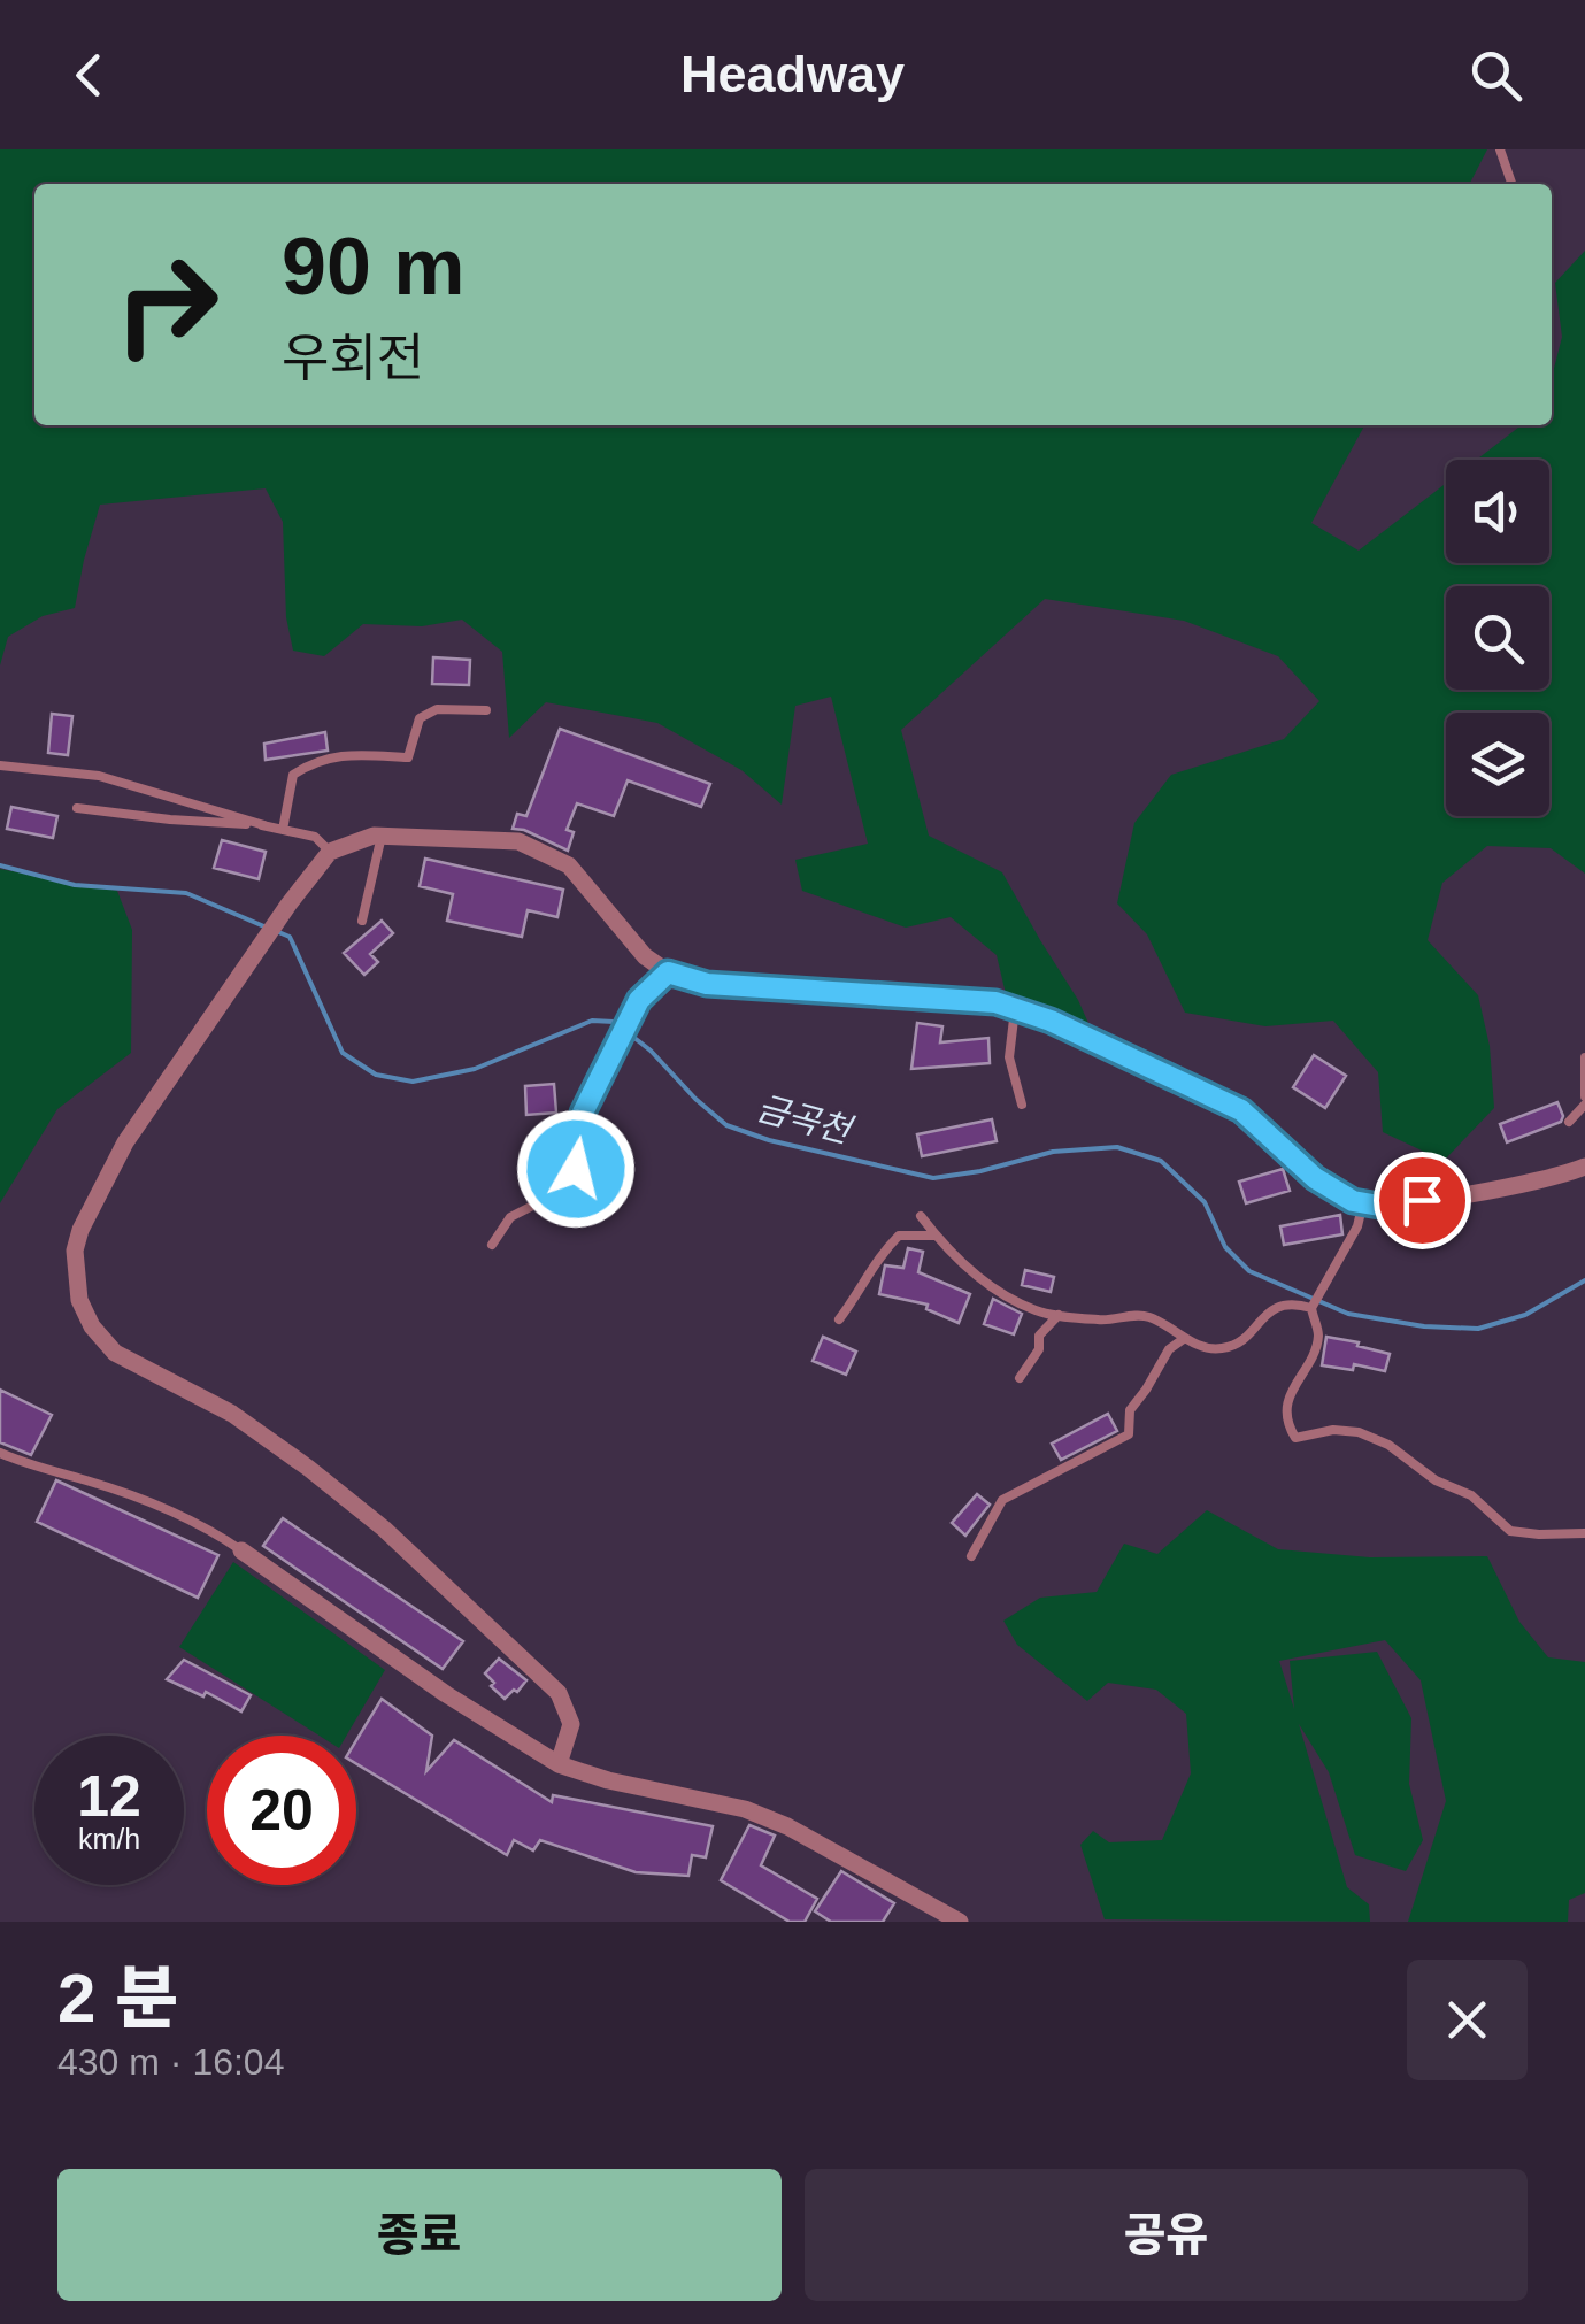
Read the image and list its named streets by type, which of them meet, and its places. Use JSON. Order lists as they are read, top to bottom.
{
  "water": ["금곡천"],
  "page": {
    "header": "Headway",
    "turn": ["90 m", "우회전"],
    "speed": "12 km/h",
    "limit": "20",
    "heading": ["2 분", "430 m · 16:04"],
    "buttons": ["종료", "공유"]
  }
}
